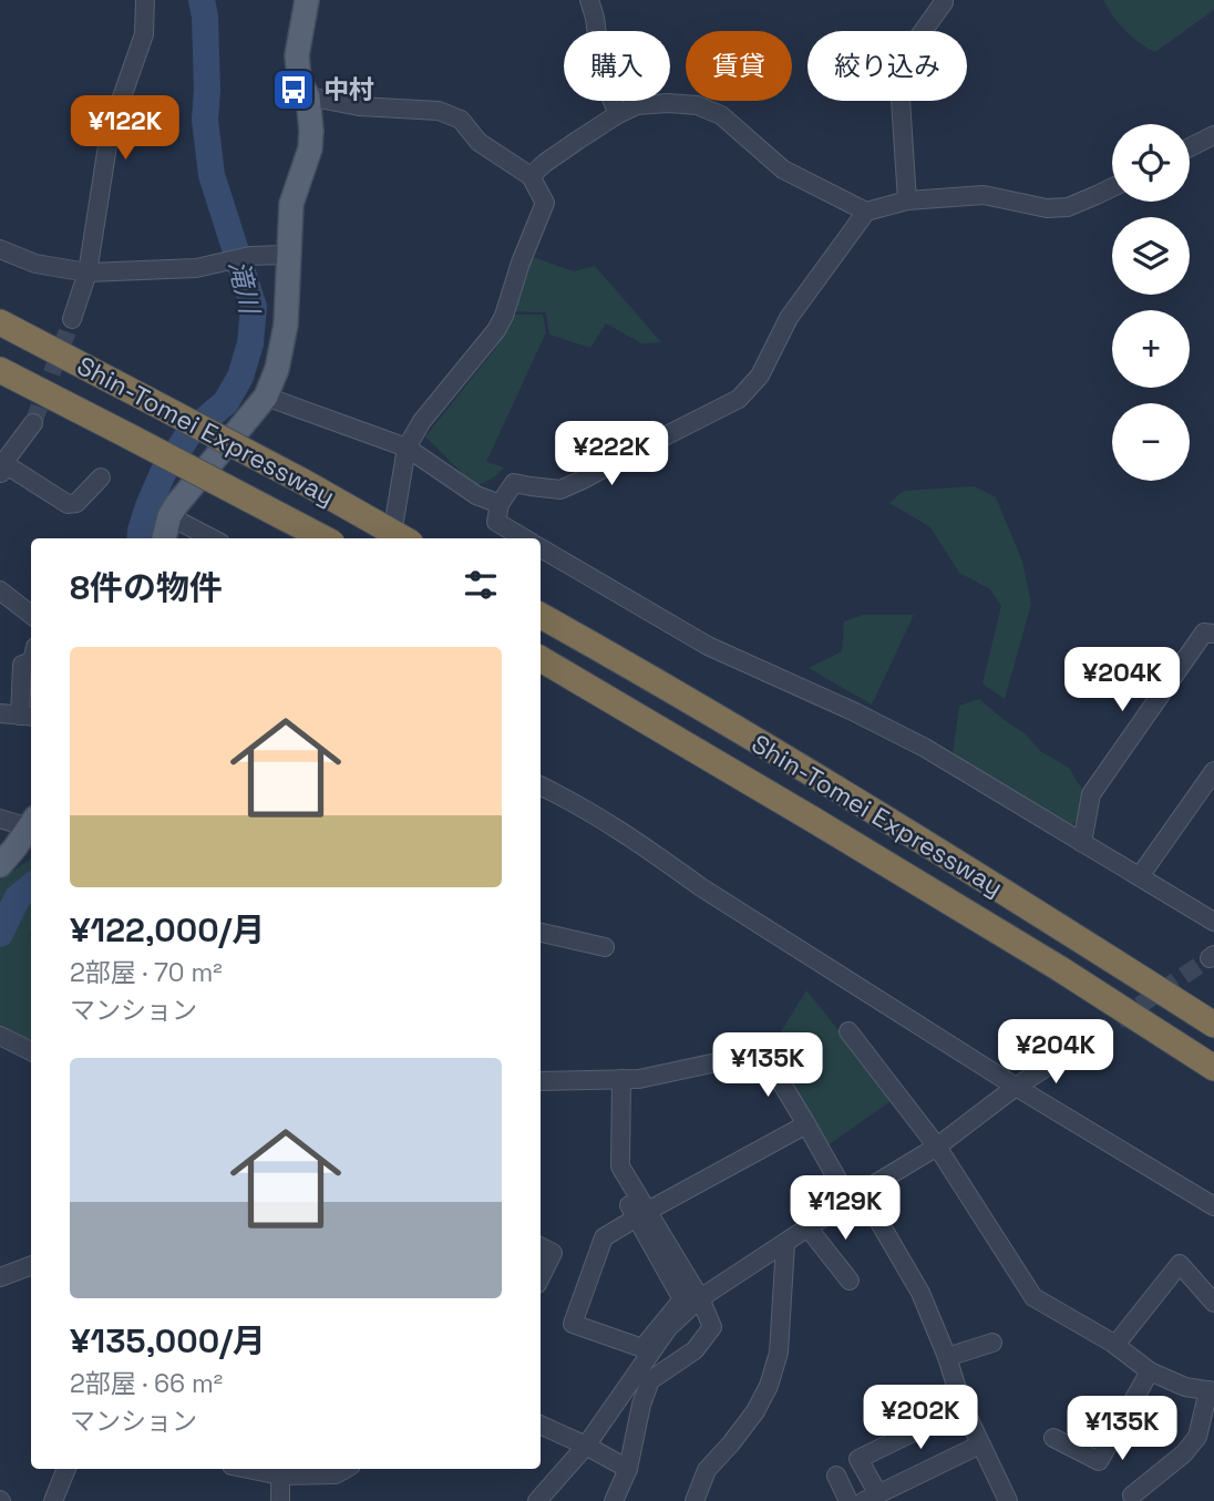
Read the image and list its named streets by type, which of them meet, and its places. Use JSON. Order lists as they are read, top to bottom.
{
  "streets": {
    "highway": ["Shin-Tomei Expressway"]
  },
  "water": ["滝川"],
  "places": {
    "bus stop": ["中村"]
  },
  "page": {
    "chip": ["購入", "賃貸", "絞り込み"],
    "price": [
      "¥122K",
      "¥222K",
      "¥204K",
      "¥204K",
      "¥135K",
      "¥129K",
      "¥202K",
      "¥135K"
    ],
    "map_buttons": ["+", "−"],
    "heading": "8件の物件",
    "list": [
      {
        "name": "¥122,000/月",
        "note": "2部屋 · 70 m² · マンション"
      },
      {
        "name": "¥135,000/月",
        "note": "2部屋 · 66 m² · マンション"
      }
    ]
  }
}
